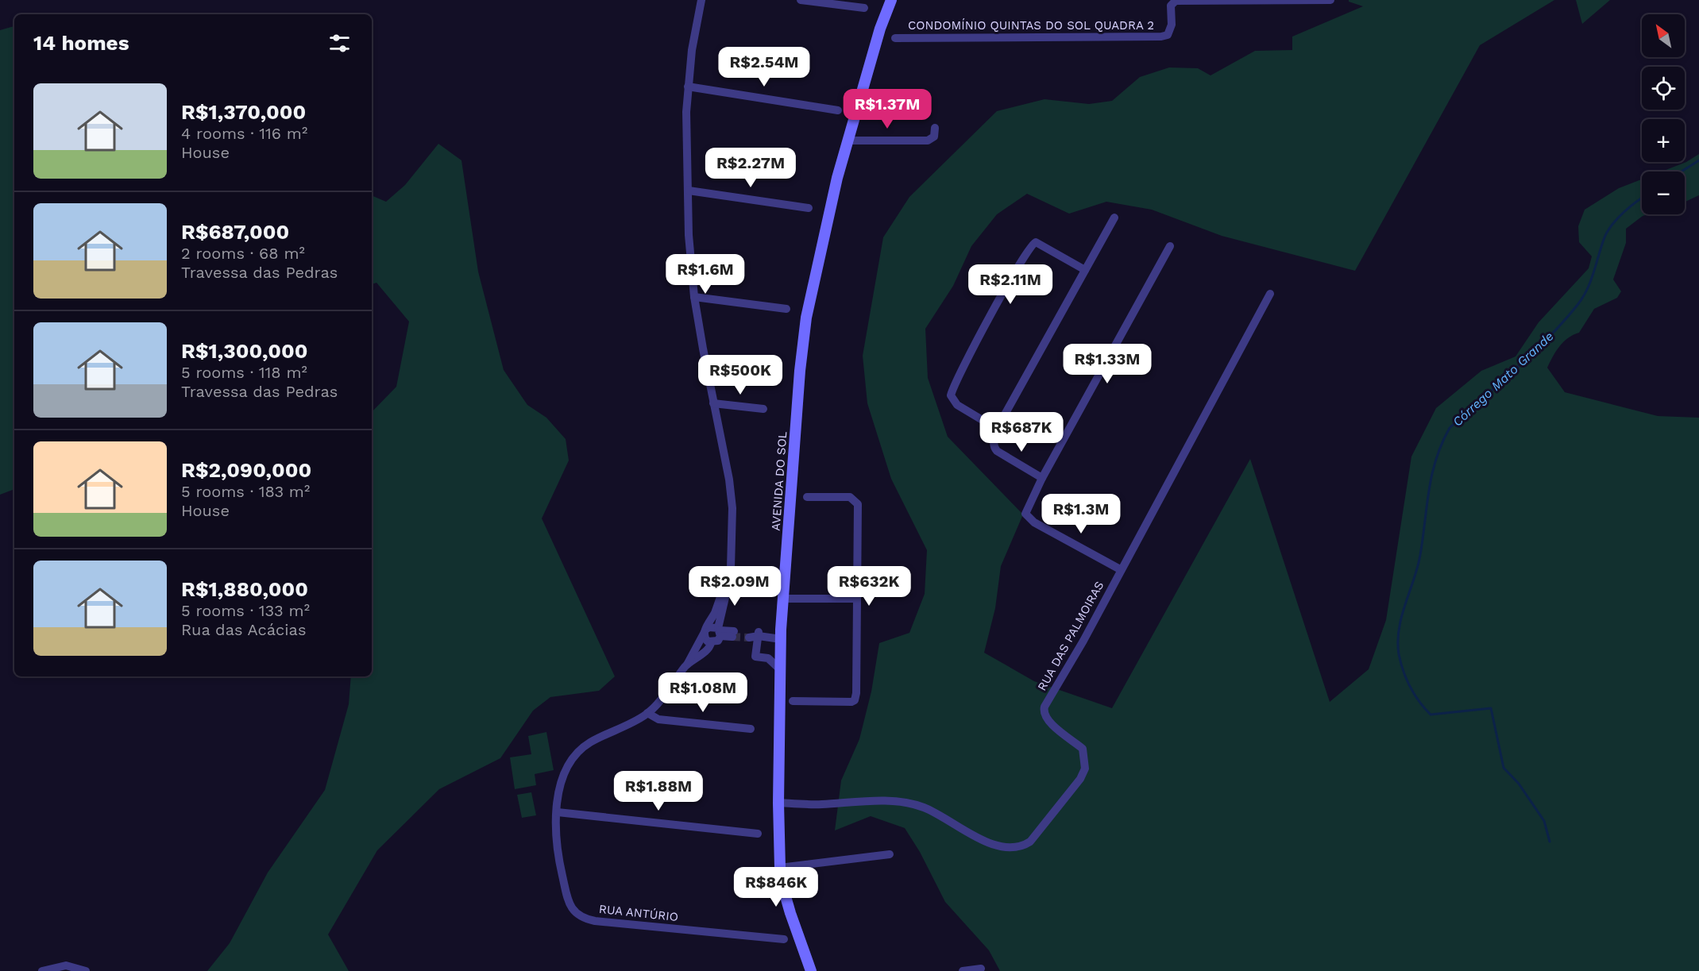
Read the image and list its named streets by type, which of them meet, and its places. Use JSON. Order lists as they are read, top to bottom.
{
  "streets": {
    "street": [
      "CONDOMÍNIO QUINTAS DO SOL QUADRA 2",
      "AVENIDA DO SOL",
      "RUA DAS PALMOIRAS",
      "RUA ANTÚRIO"
    ]
  },
  "crossings": [
    ["AVENIDA DO SOL", "RUA DAS PALMOIRAS"]
  ],
  "water": ["Córrego Mato Grande"],
  "north": "top left",
  "page": {
    "map_buttons": ["+", "−"],
    "heading": "14 homes",
    "price": [
      "R$2.54M",
      "R$1.37M",
      "R$2.27M",
      "R$1.6M",
      "R$2.11M",
      "R$1.33M",
      "R$500K",
      "R$687K",
      "R$1.3M",
      "R$2.09M",
      "R$632K",
      "R$1.08M",
      "R$1.88M",
      "R$846K"
    ],
    "list": [
      {
        "name": "R$1,370,000",
        "note": "4 rooms · 116 m² · House"
      },
      {
        "name": "R$687,000",
        "note": "2 rooms · 68 m² · Travessa das Pedras"
      },
      {
        "name": "R$1,300,000",
        "note": "5 rooms · 118 m² · Travessa das Pedras"
      },
      {
        "name": "R$2,090,000",
        "note": "5 rooms · 183 m² · House"
      },
      {
        "name": "R$1,880,000",
        "note": "5 rooms · 133 m² · Rua das Acácias"
      }
    ]
  }
}
